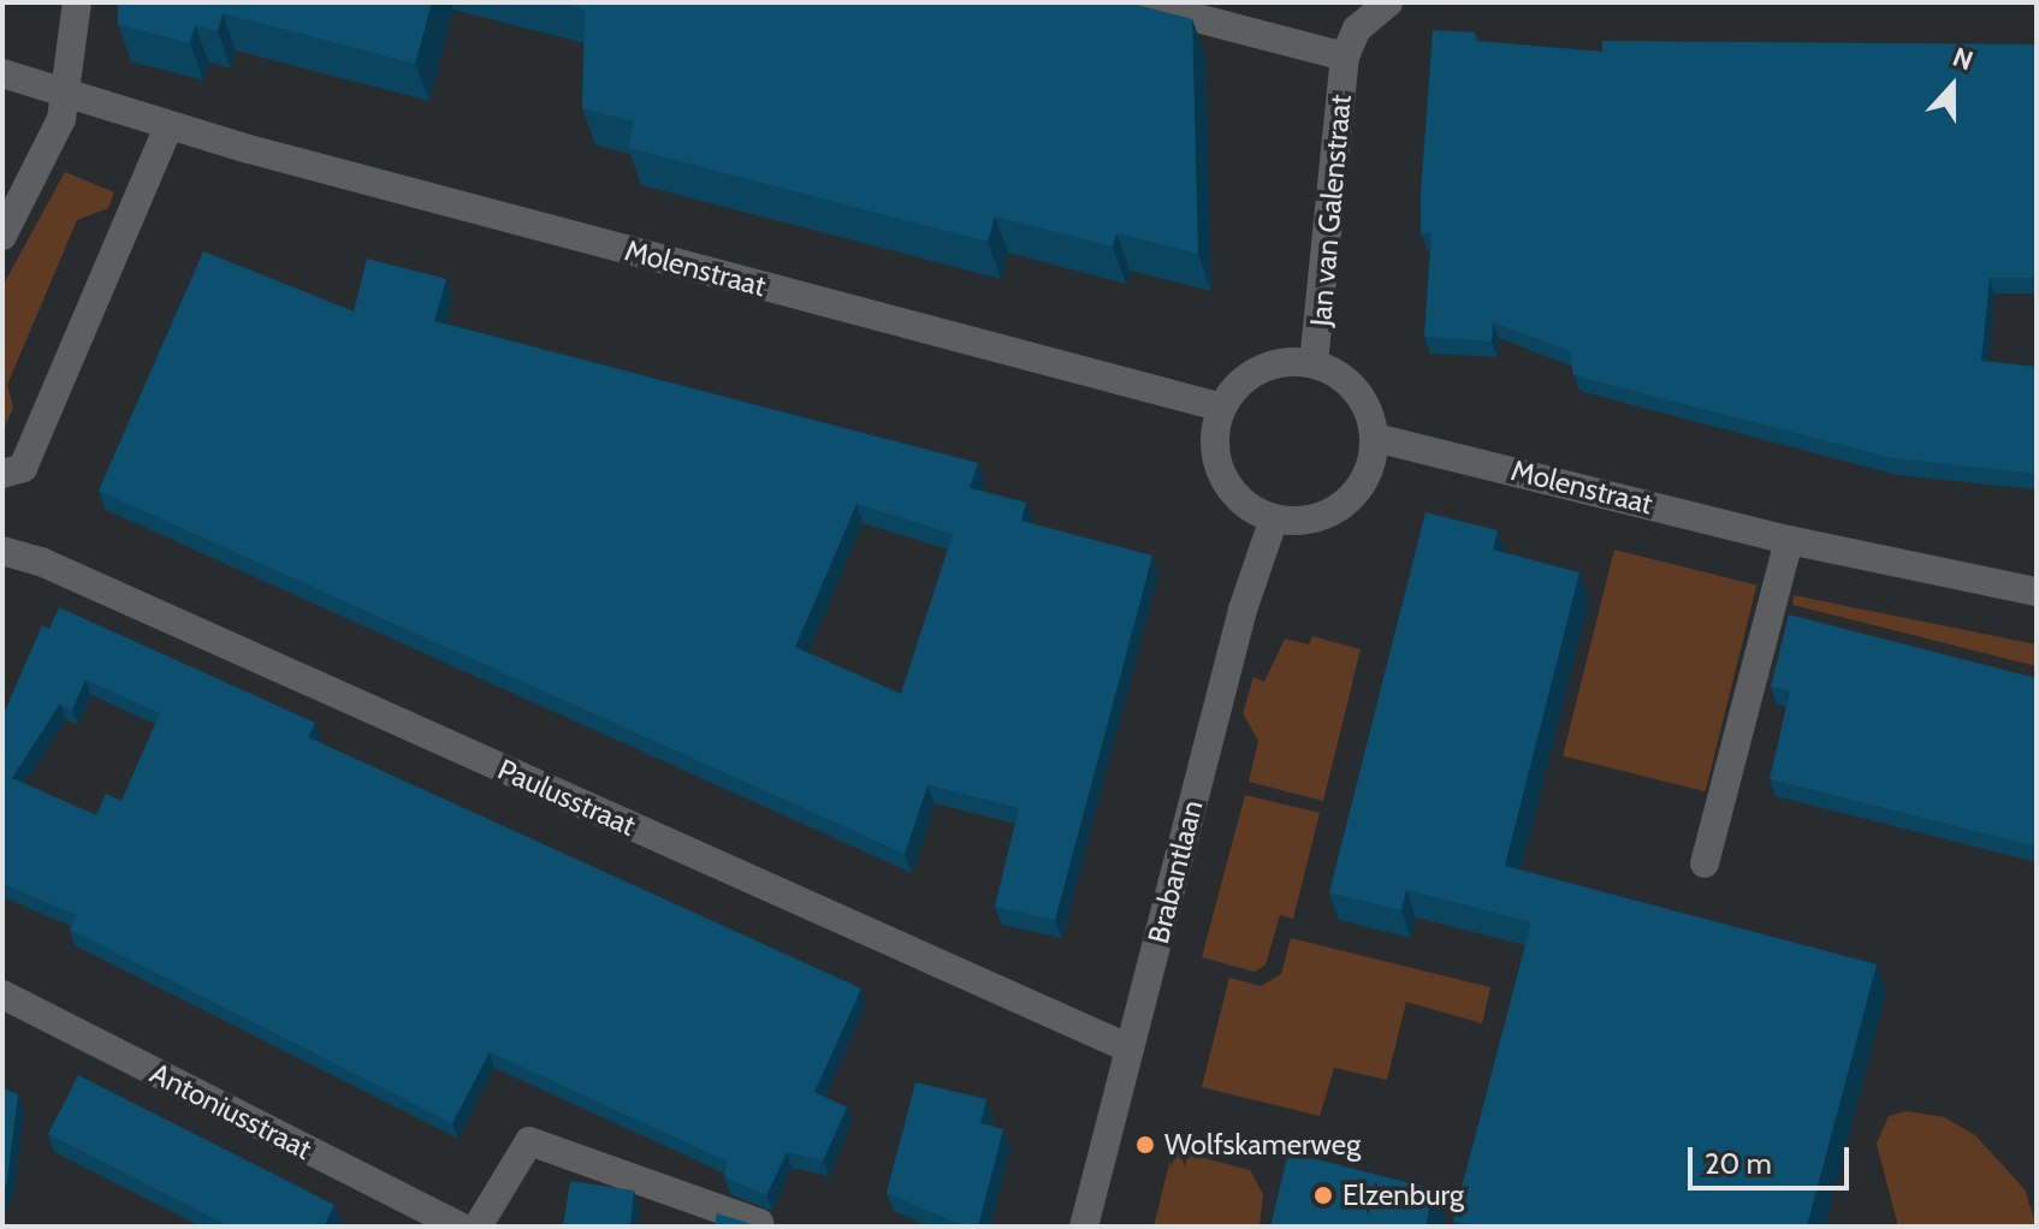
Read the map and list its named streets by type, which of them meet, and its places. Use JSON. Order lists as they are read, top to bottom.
{
  "streets": {
    "street": [
      "Jan van Galenstraat",
      "Molenstraat",
      "Paulusstraat",
      "Brabantlaan",
      "Antoniusstraat"
    ]
  },
  "crossings": [
    ["Jan van Galenstraat", "Molenstraat"],
    ["Jan van Galenstraat", "Brabantlaan"],
    ["Molenstraat", "Brabantlaan"],
    ["Paulusstraat", "Brabantlaan"]
  ],
  "places": ["Wolfskamerweg", "Elzenburg"],
  "scale_bar": "20 m",
  "north": "top"
}
